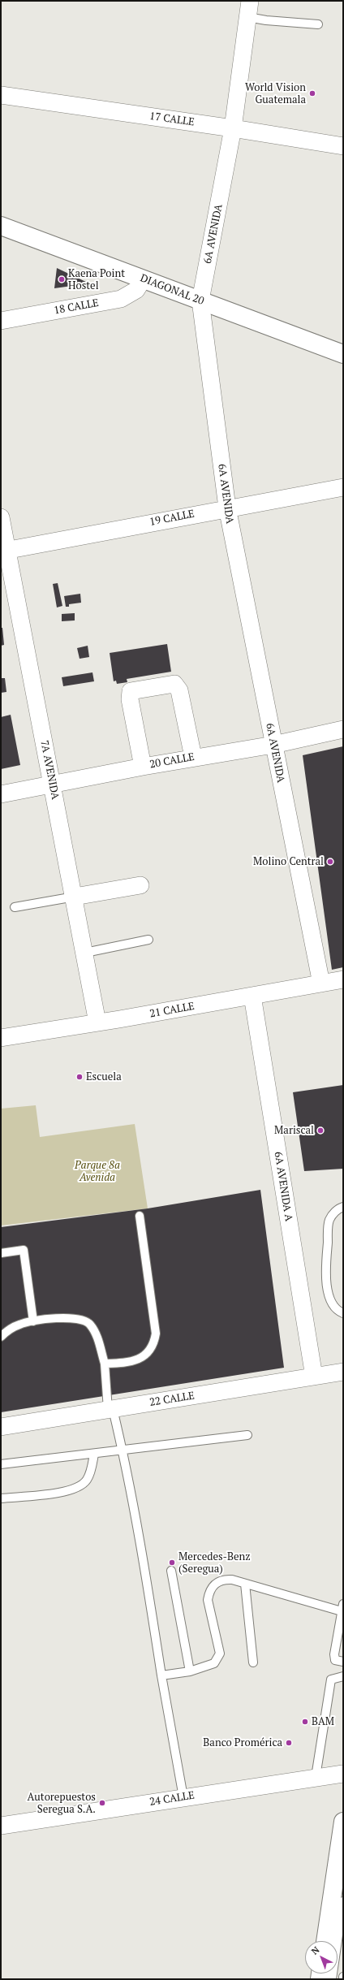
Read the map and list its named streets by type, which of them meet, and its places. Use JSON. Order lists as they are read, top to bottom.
{
  "streets": {
    "main road": ["DIAGONAL 20"],
    "street": [
      "17 CALLE",
      "6A AVENIDA",
      "18 CALLE",
      "19 CALLE",
      "20 CALLE",
      "7A AVENIDA",
      "21 CALLE",
      "6A AVENIDA A",
      "22 CALLE",
      "24 CALLE"
    ]
  },
  "crossings": [
    ["17 CALLE", "6A AVENIDA"],
    ["6A AVENIDA", "DIAGONAL 20"],
    ["6A AVENIDA", "19 CALLE"],
    ["6A AVENIDA", "20 CALLE"],
    ["6A AVENIDA", "21 CALLE"],
    ["DIAGONAL 20", "18 CALLE"],
    ["19 CALLE", "7A AVENIDA"],
    ["20 CALLE", "7A AVENIDA"],
    ["7A AVENIDA", "21 CALLE"],
    ["21 CALLE", "6A AVENIDA A"],
    ["6A AVENIDA A", "22 CALLE"]
  ],
  "parks": ["Parque 8a Avenida"],
  "places": [
    "World Vision Guatemala",
    "Kaena Point Hostel",
    "Molino Central",
    "Escuela",
    "Mariscal",
    "Mercedes-Benz (Seregua)",
    "BAM",
    "Banco Promérica",
    "Autorepuestos Seregua S.A."
  ],
  "north": "top left"
}
